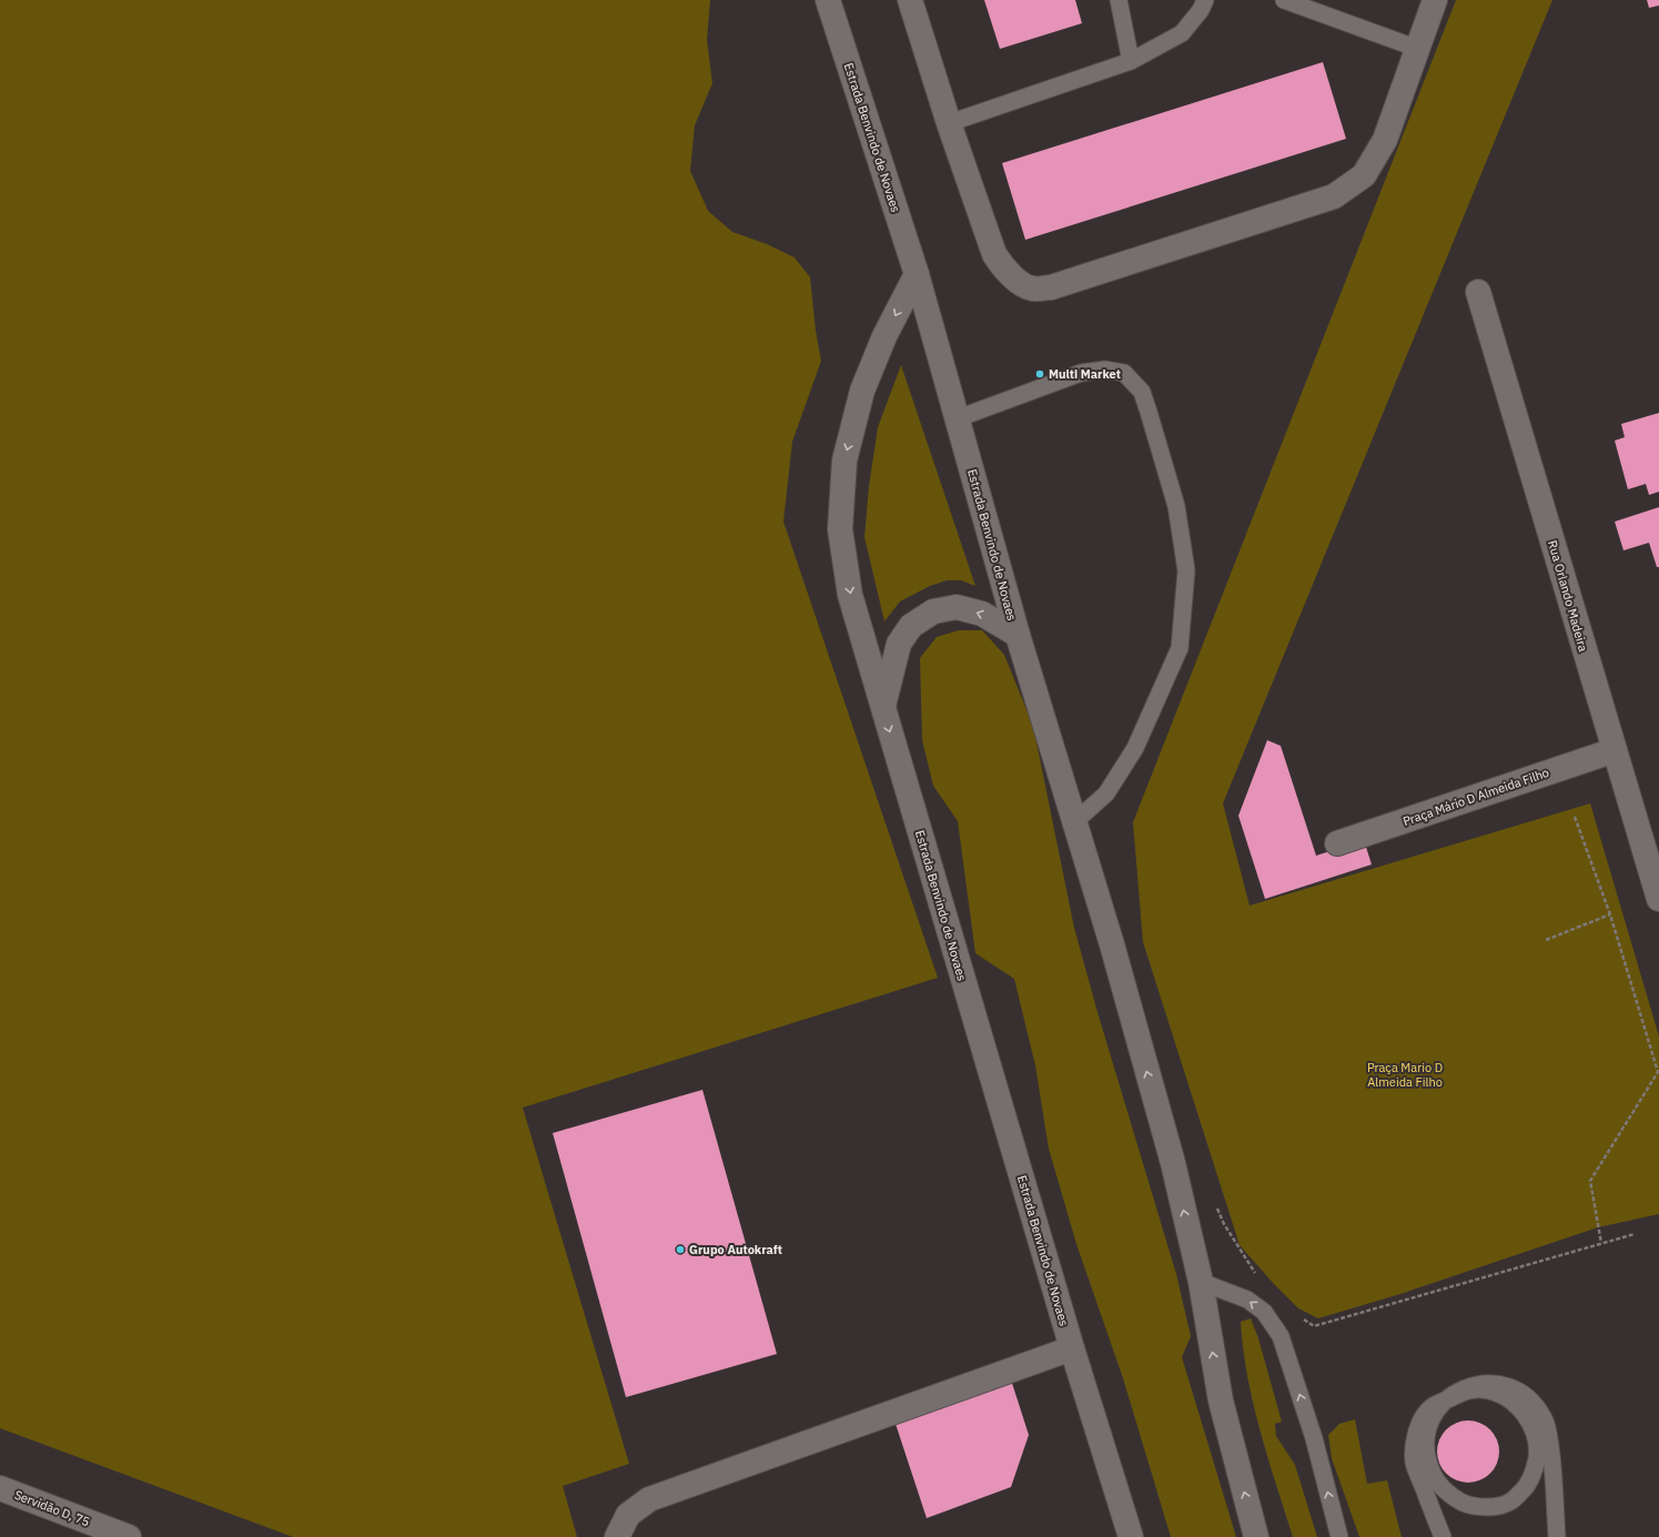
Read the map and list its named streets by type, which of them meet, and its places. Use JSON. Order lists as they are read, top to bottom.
{
  "streets": {
    "street": [
      "Estrada Benvindo de Novaes",
      "Rua Orlando Madeira",
      "Praça Mário D Almeida Filho",
      "Servidão D, 75"
    ]
  },
  "crossings": [
    ["Rua Orlando Madeira", "Praça Mário D Almeida Filho"]
  ],
  "parks": ["Praça Mario D Almeida Filho"],
  "places": ["Multi Market", "Grupo Autokraft"]
}
